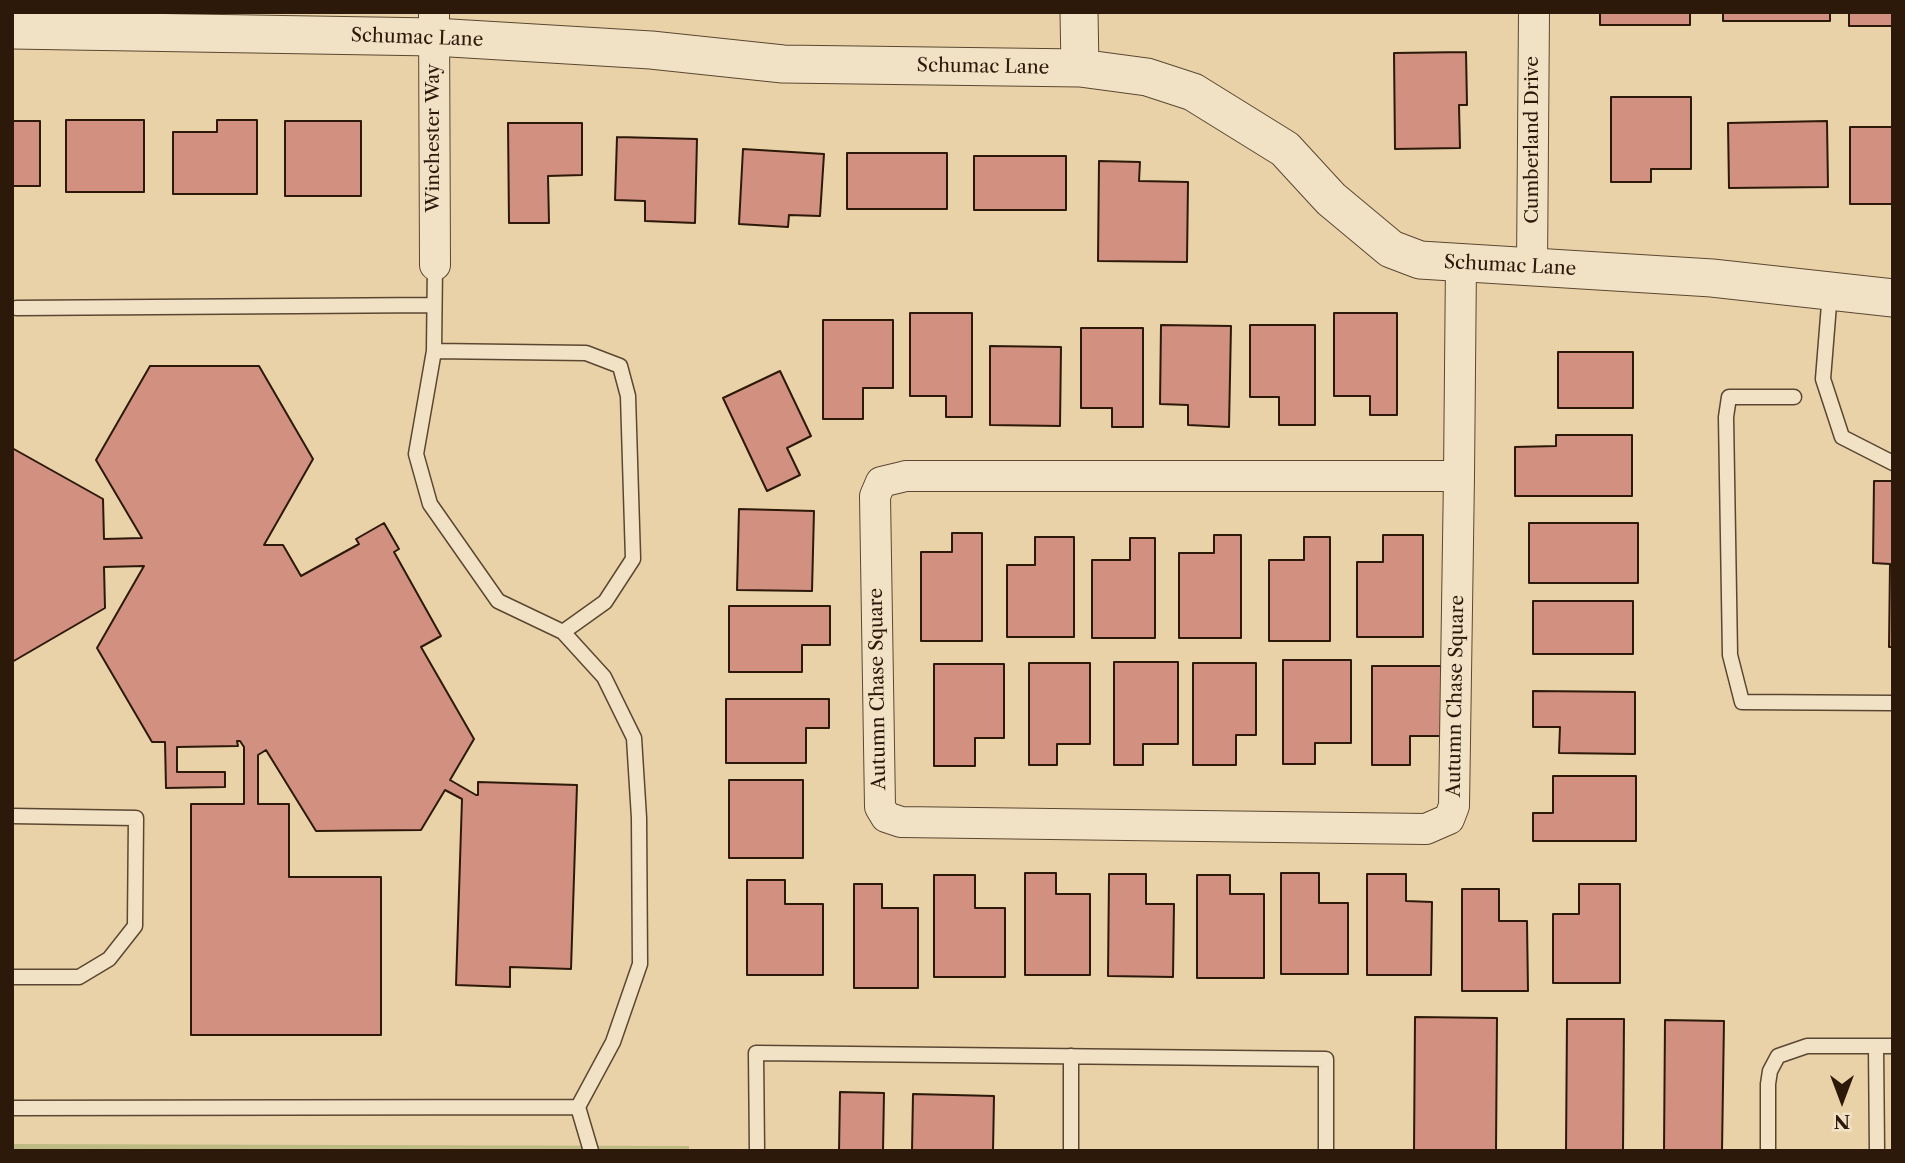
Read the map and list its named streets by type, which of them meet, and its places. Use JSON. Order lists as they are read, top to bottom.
{
  "streets": {
    "street": [
      "Schumac Lane",
      "Winchester Way",
      "Cumberland Drive",
      "Autumn Chase Square"
    ]
  },
  "crossings": [
    ["Schumac Lane", "Winchester Way"],
    ["Schumac Lane", "Cumberland Drive"],
    ["Schumac Lane", "Autumn Chase Square"]
  ],
  "north": "bottom"
}
